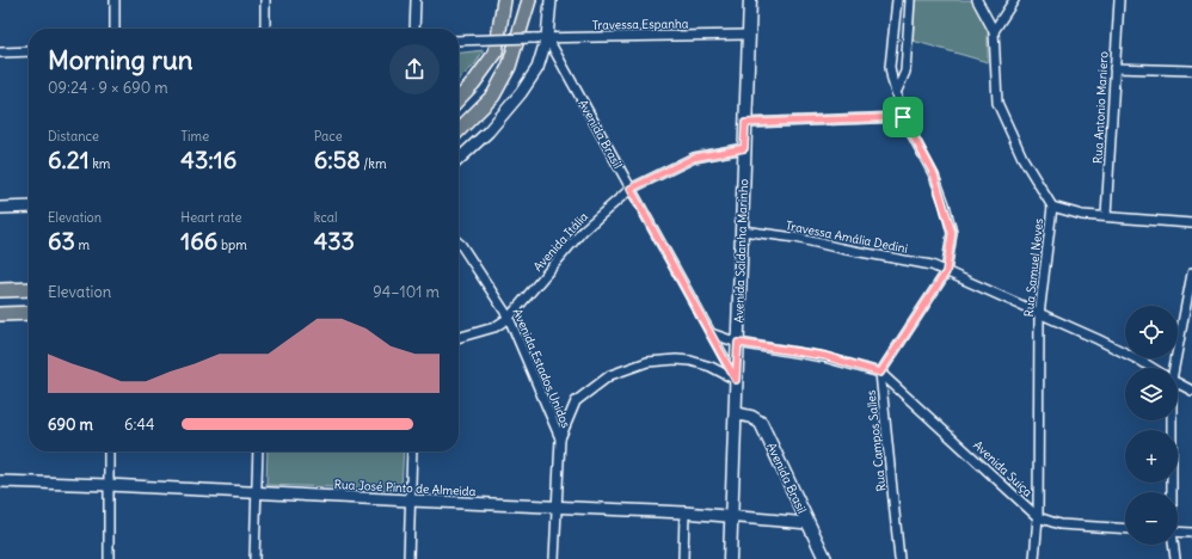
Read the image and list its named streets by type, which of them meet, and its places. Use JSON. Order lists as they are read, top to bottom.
{
  "streets": {
    "main road": ["Avenida Brasil", "Avenida Saldanha Marinho"],
    "street": [
      "Travessa Espanha",
      "Rua Antonio Maniero",
      "Travessa Amália Dedini",
      "Avenida Itália",
      "Rua Samuel Neves",
      "Avenida Estados Unidos",
      "Rua Campos Salles",
      "Avenida Suiça",
      "Rua José Pinto de Almeida"
    ]
  },
  "crossings": [
    ["Travessa Espanha", "Avenida Brasil"],
    ["Travessa Espanha", "Avenida Saldanha Marinho"],
    ["Avenida Brasil", "Avenida Itália"],
    ["Avenida Brasil", "Avenida Saldanha Marinho"],
    ["Avenida Brasil", "Rua José Pinto de Almeida"],
    ["Travessa Amália Dedini", "Avenida Saldanha Marinho"],
    ["Travessa Amália Dedini", "Rua Samuel Neves"],
    ["Travessa Amália Dedini", "Rua Campos Salles"],
    ["Avenida Itália", "Avenida Saldanha Marinho"],
    ["Avenida Itália", "Avenida Estados Unidos"],
    ["Avenida Saldanha Marinho", "Rua José Pinto de Almeida"],
    ["Rua Samuel Neves", "Avenida Suiça"],
    ["Rua Campos Salles", "Avenida Suiça"]
  ],
  "page": {
    "heading": ["Morning run", "09:24 · 9 × 690 m"],
    "stats": [
      ["Distance", "6.21 km"],
      ["Time", "43:16"],
      ["Pace", "6:58 /km"],
      ["Elevation", "63 m"],
      ["Heart rate", "166 bpm"],
      ["kcal", "433"]
    ],
    "chart": ["Elevation", "94–101 m"],
    "map_buttons": ["+", "−"],
    "list": [
      {
        "name": "690 m",
        "note": "6:44"
      }
    ]
  }
}
